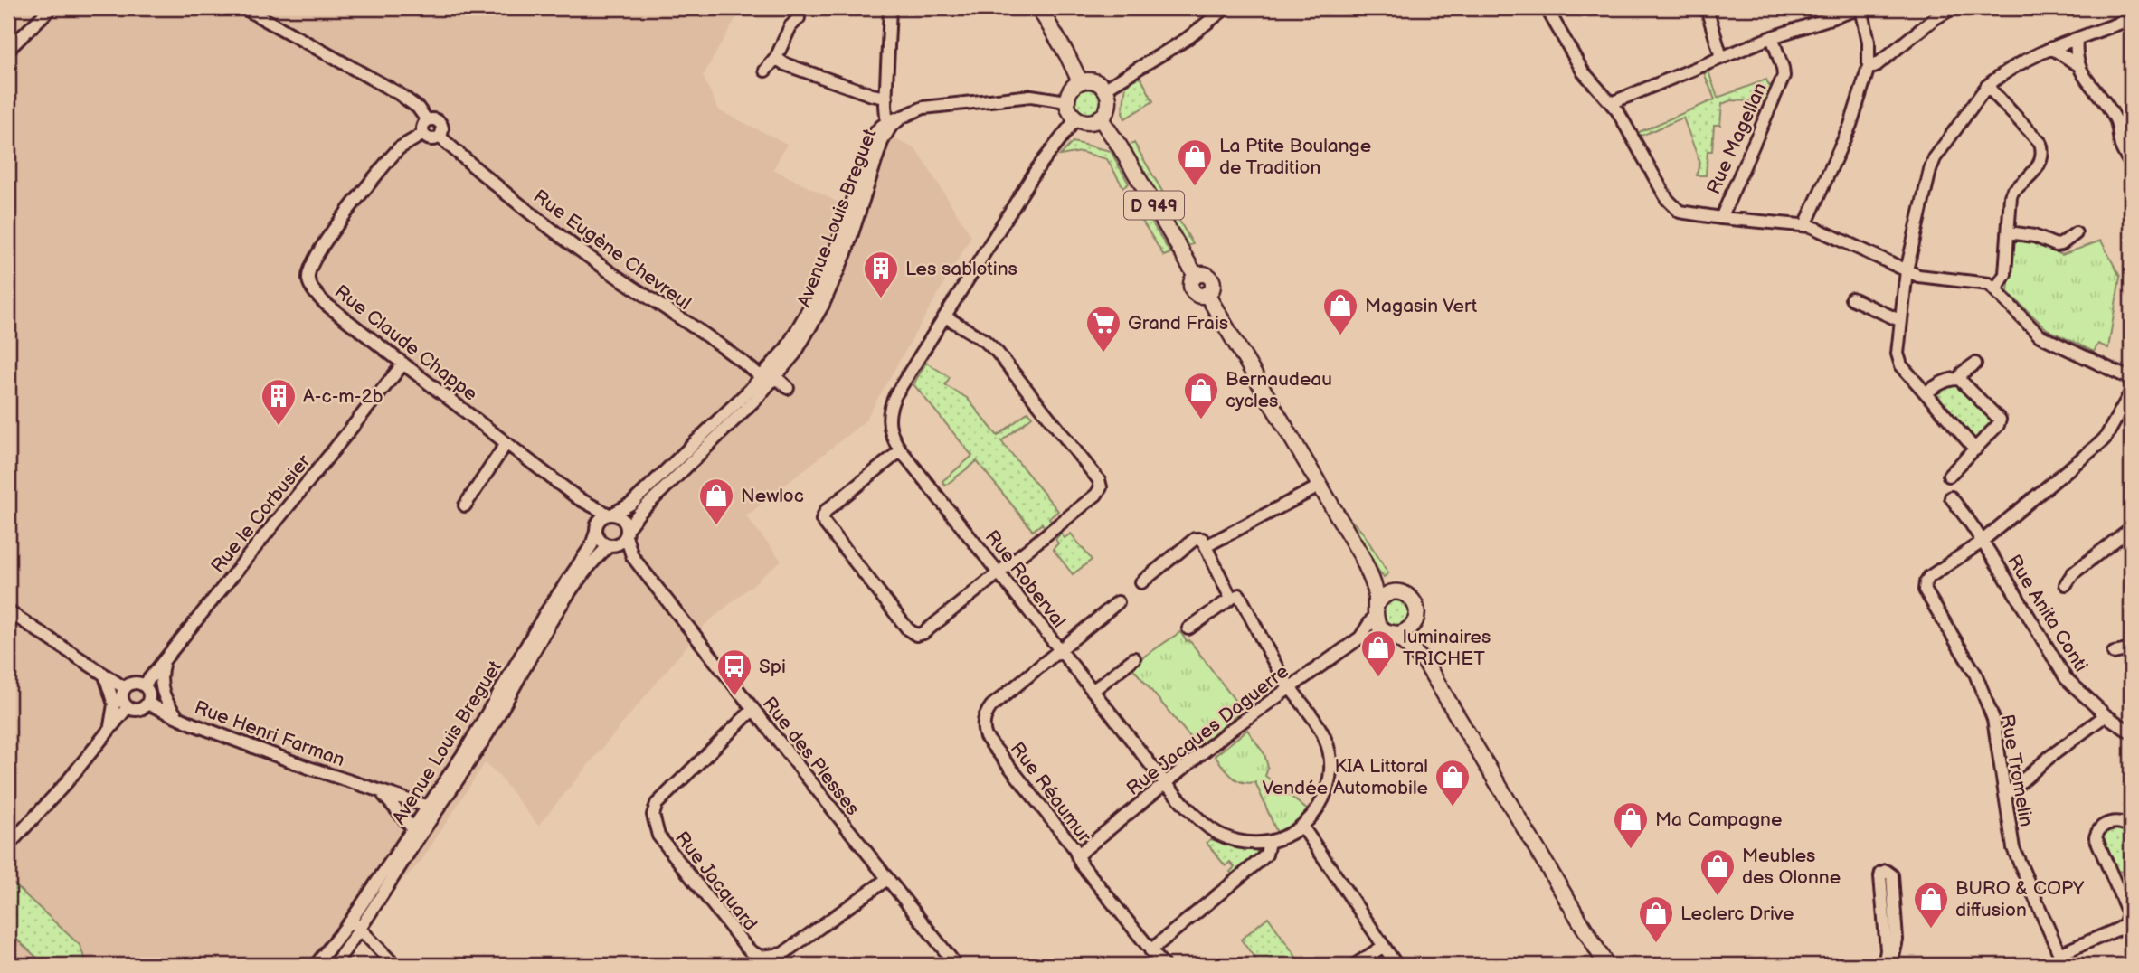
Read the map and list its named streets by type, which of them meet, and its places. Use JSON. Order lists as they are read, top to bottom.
{
  "streets": {
    "main road": ["D 949"],
    "street": [
      "Rue Magellan",
      "Avenue Louis Breguet",
      "Rue Eugène Chevreul",
      "Rue Claude Chappe",
      "Rue le Corbusier",
      "Rue Roberval",
      "Rue Anita Conti",
      "Rue Jacques Daguerre",
      "Rue Henri Farman",
      "Rue des Plesses",
      "Rue Tromelin",
      "Rue Réaumur",
      "Rue Jacquard"
    ]
  },
  "crossings": [
    ["D 949", "Avenue Louis Breguet"],
    ["D 949", "Rue Roberval"],
    ["Avenue Louis Breguet", "Rue Eugène Chevreul"],
    ["Avenue Louis Breguet", "Rue Claude Chappe"],
    ["Avenue Louis Breguet", "Rue Roberval"],
    ["Avenue Louis Breguet", "Rue Henri Farman"],
    ["Avenue Louis Breguet", "Rue des Plesses"],
    ["Rue Eugène Chevreul", "Rue Claude Chappe"],
    ["Rue Claude Chappe", "Rue le Corbusier"],
    ["Rue Claude Chappe", "Rue des Plesses"],
    ["Rue le Corbusier", "Rue Henri Farman"],
    ["Rue Roberval", "Rue Jacques Daguerre"],
    ["Rue Roberval", "Rue Réaumur"],
    ["Rue Anita Conti", "Rue Tromelin"],
    ["Rue Jacques Daguerre", "Rue Réaumur"],
    ["Rue des Plesses", "Rue Jacquard"]
  ],
  "places": {
    "shop": [
      "La Ptite Boulange de Tradition",
      "Magasin Vert",
      "Bernaudeau cycles",
      "Newloc",
      "luminaires TRICHET",
      "KIA Littoral Vendée Automobile",
      "Ma Campagne",
      "Meubles des Olonne",
      "BURO & COPY diffusion",
      "Leclerc Drive"
    ],
    "building": ["Les sablotins", "A-c-m-2b"],
    "supermarket": ["Grand Frais"],
    "bus stop": ["Spi"]
  }
}
